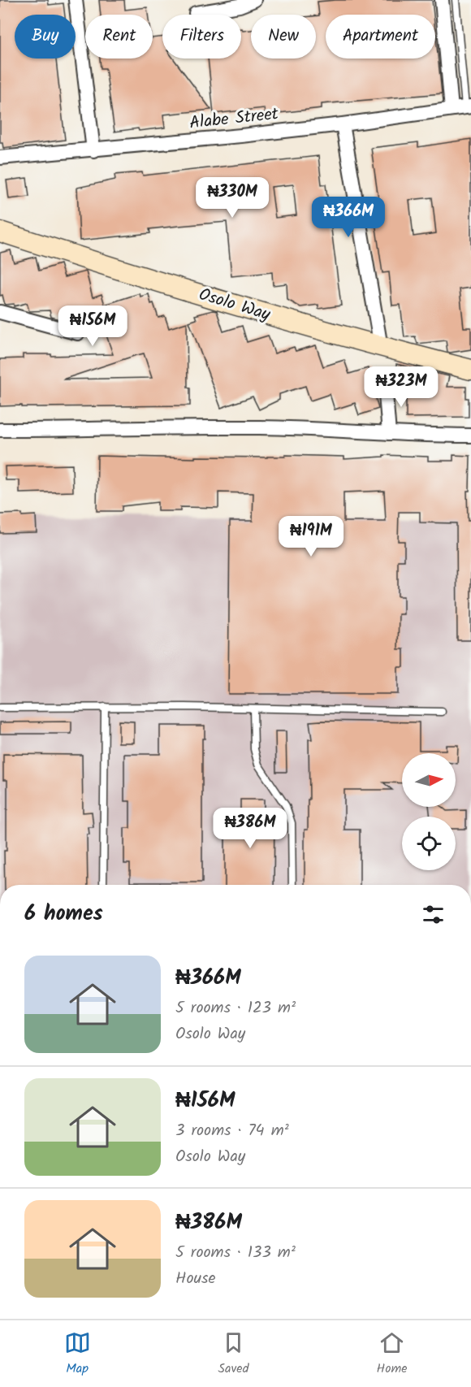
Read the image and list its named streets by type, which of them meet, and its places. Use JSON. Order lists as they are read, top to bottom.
{
  "streets": {
    "main road": ["Osolo Way"],
    "street": ["Alabe Street"]
  },
  "north": "right",
  "page": {
    "chip": [
      "Buy",
      "Rent",
      "Filters",
      "New",
      "Apartment"
    ],
    "price": [
      "₦330M",
      "₦366M",
      "₦156M",
      "₦323M",
      "₦191M",
      "₦386M"
    ],
    "heading": "6 homes",
    "list": [
      {
        "name": "₦366M",
        "note": "5 rooms · 123 m² · Osolo Way"
      },
      {
        "name": "₦156M",
        "note": "3 rooms · 74 m² · Osolo Way"
      },
      {
        "name": "₦386M",
        "note": "5 rooms · 133 m² · House"
      }
    ],
    "tabs": ["Map", "Saved", "Home"]
  }
}
